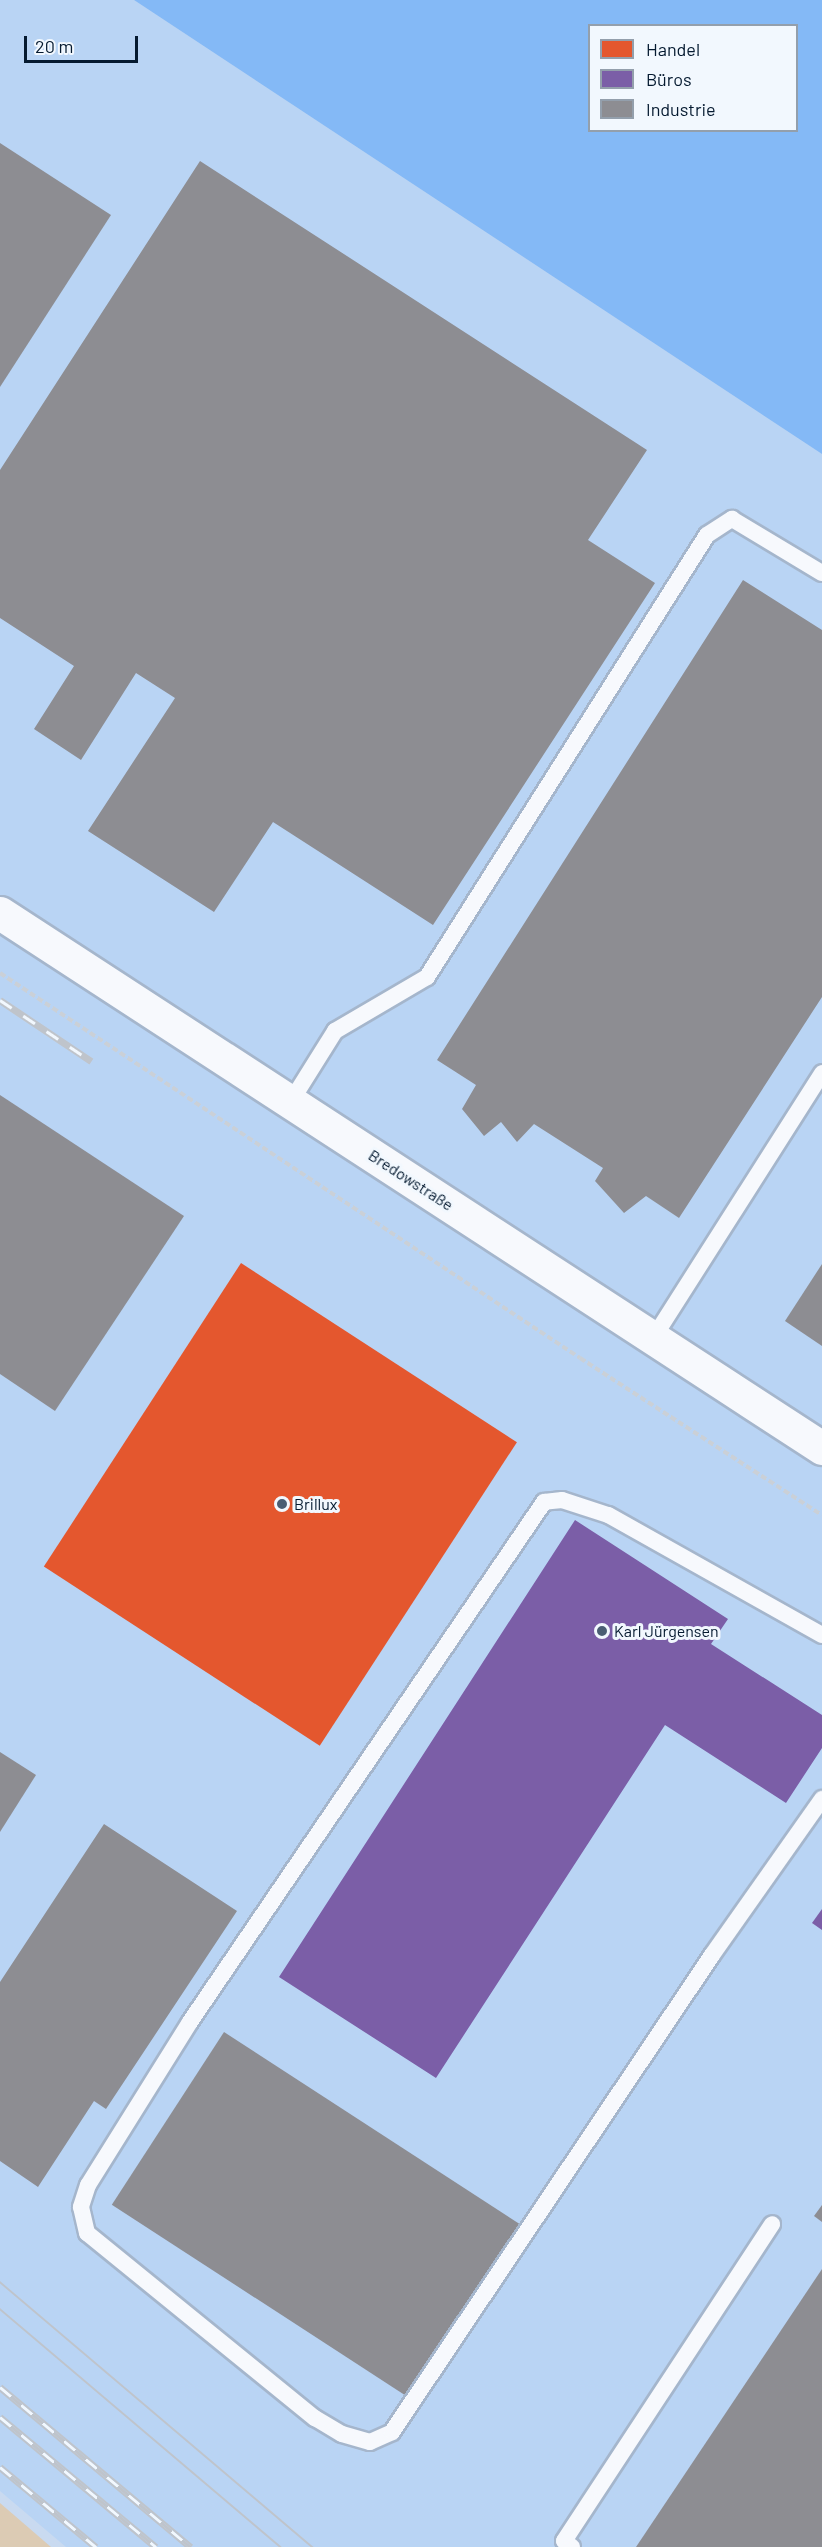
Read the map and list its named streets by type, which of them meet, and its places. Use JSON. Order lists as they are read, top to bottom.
{
  "streets": {
    "street": ["Bredowstraße"]
  },
  "places": ["Brillux", "Karl Jürgensen"],
  "legend": ["Handel", "Büros", "Industrie"],
  "scale_bar": "20 m"
}
